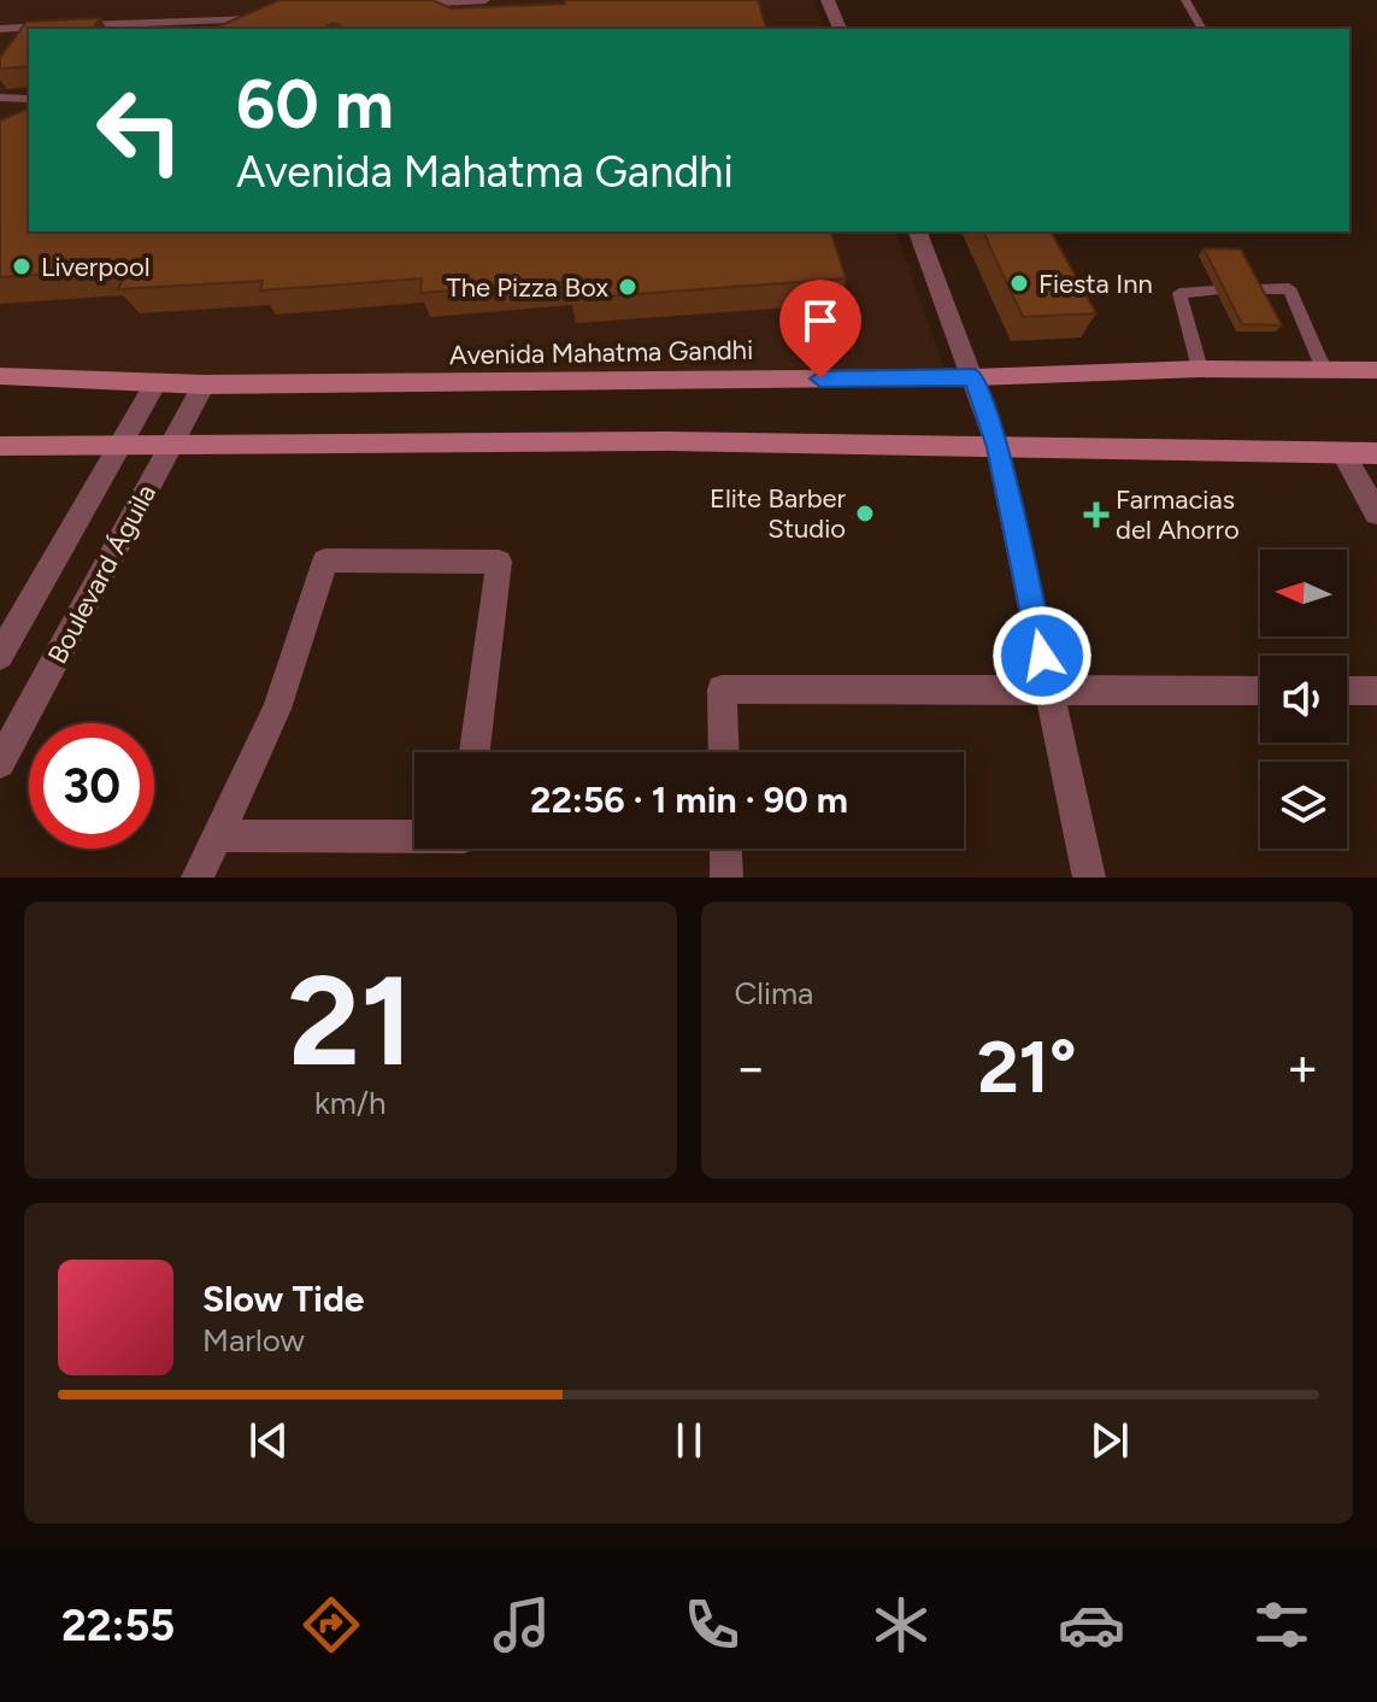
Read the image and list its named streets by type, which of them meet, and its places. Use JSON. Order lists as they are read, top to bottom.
{
  "streets": {
    "main road": ["Avenida Mahatma Gandhi"],
    "street": ["Boulevard Águila"]
  },
  "crossings": [
    ["Avenida Mahatma Gandhi", "Boulevard Águila"]
  ],
  "places": {
    "other": [
      "Liverpool",
      "Fiesta Inn",
      "The Pizza Box",
      "Elite Barber Studio"
    ],
    "health": ["Farmacias del Ahorro"]
  },
  "north": "left",
  "page": {
    "turn": ["60 m", "Avenida Mahatma Gandhi"],
    "limit": "30",
    "trip": "22:56 · 1 min · 90 m",
    "tile": [
      ["21", "km/h"],
      "Clima"
    ],
    "heat": ["−", "21°", "+"],
    "song": ["Slow Tide", "Marlow"],
    "tabs": "22:55"
  }
}
